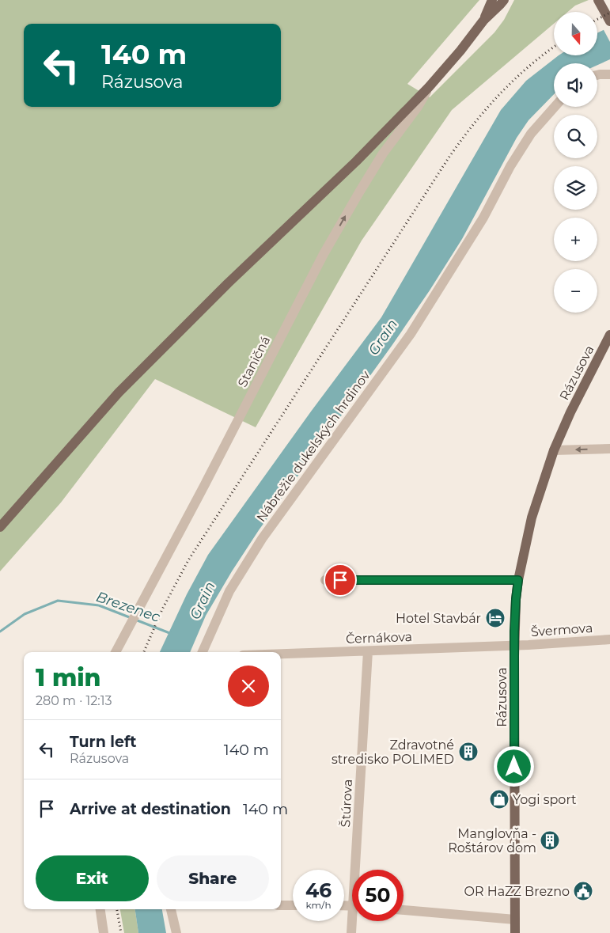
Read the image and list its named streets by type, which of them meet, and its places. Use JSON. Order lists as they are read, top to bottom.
{
  "streets": {
    "main road": ["Rázusova"],
    "street": [
      "Staničná",
      "Nábrežie dukelských hrdinov",
      "Švermova",
      "Černákova",
      "Štúrova"
    ]
  },
  "crossings": [
    ["Rázusova", "Švermova"],
    ["Rázusova", "Černákova"],
    ["Švermova", "Černákova"],
    ["Černákova", "Štúrova"]
  ],
  "one_way": ["Staničná"],
  "water": ["Grain", "Brezenec"],
  "places": {
    "hotel": ["Hotel Stavbár"],
    "building": ["Zdravotné stredisko POLIMED", "Manglovňa - Roštárov dom"],
    "shop": ["Yogi sport"],
    "public building": ["OR HaZZ Brezno"]
  },
  "north": "bottom",
  "page": {
    "map_buttons": ["+", "−"],
    "turn": ["140 m", "Rázusova"],
    "heading": ["1 min", "280 m · 12:13"],
    "list": [
      {
        "name": "Turn left",
        "note": "Rázusova",
        "value": "140 m"
      },
      {
        "name": "Arrive at destination",
        "value": "140 m"
      }
    ],
    "buttons": ["Exit", "Share"],
    "speed": "46 km/h",
    "limit": "50"
  }
}
